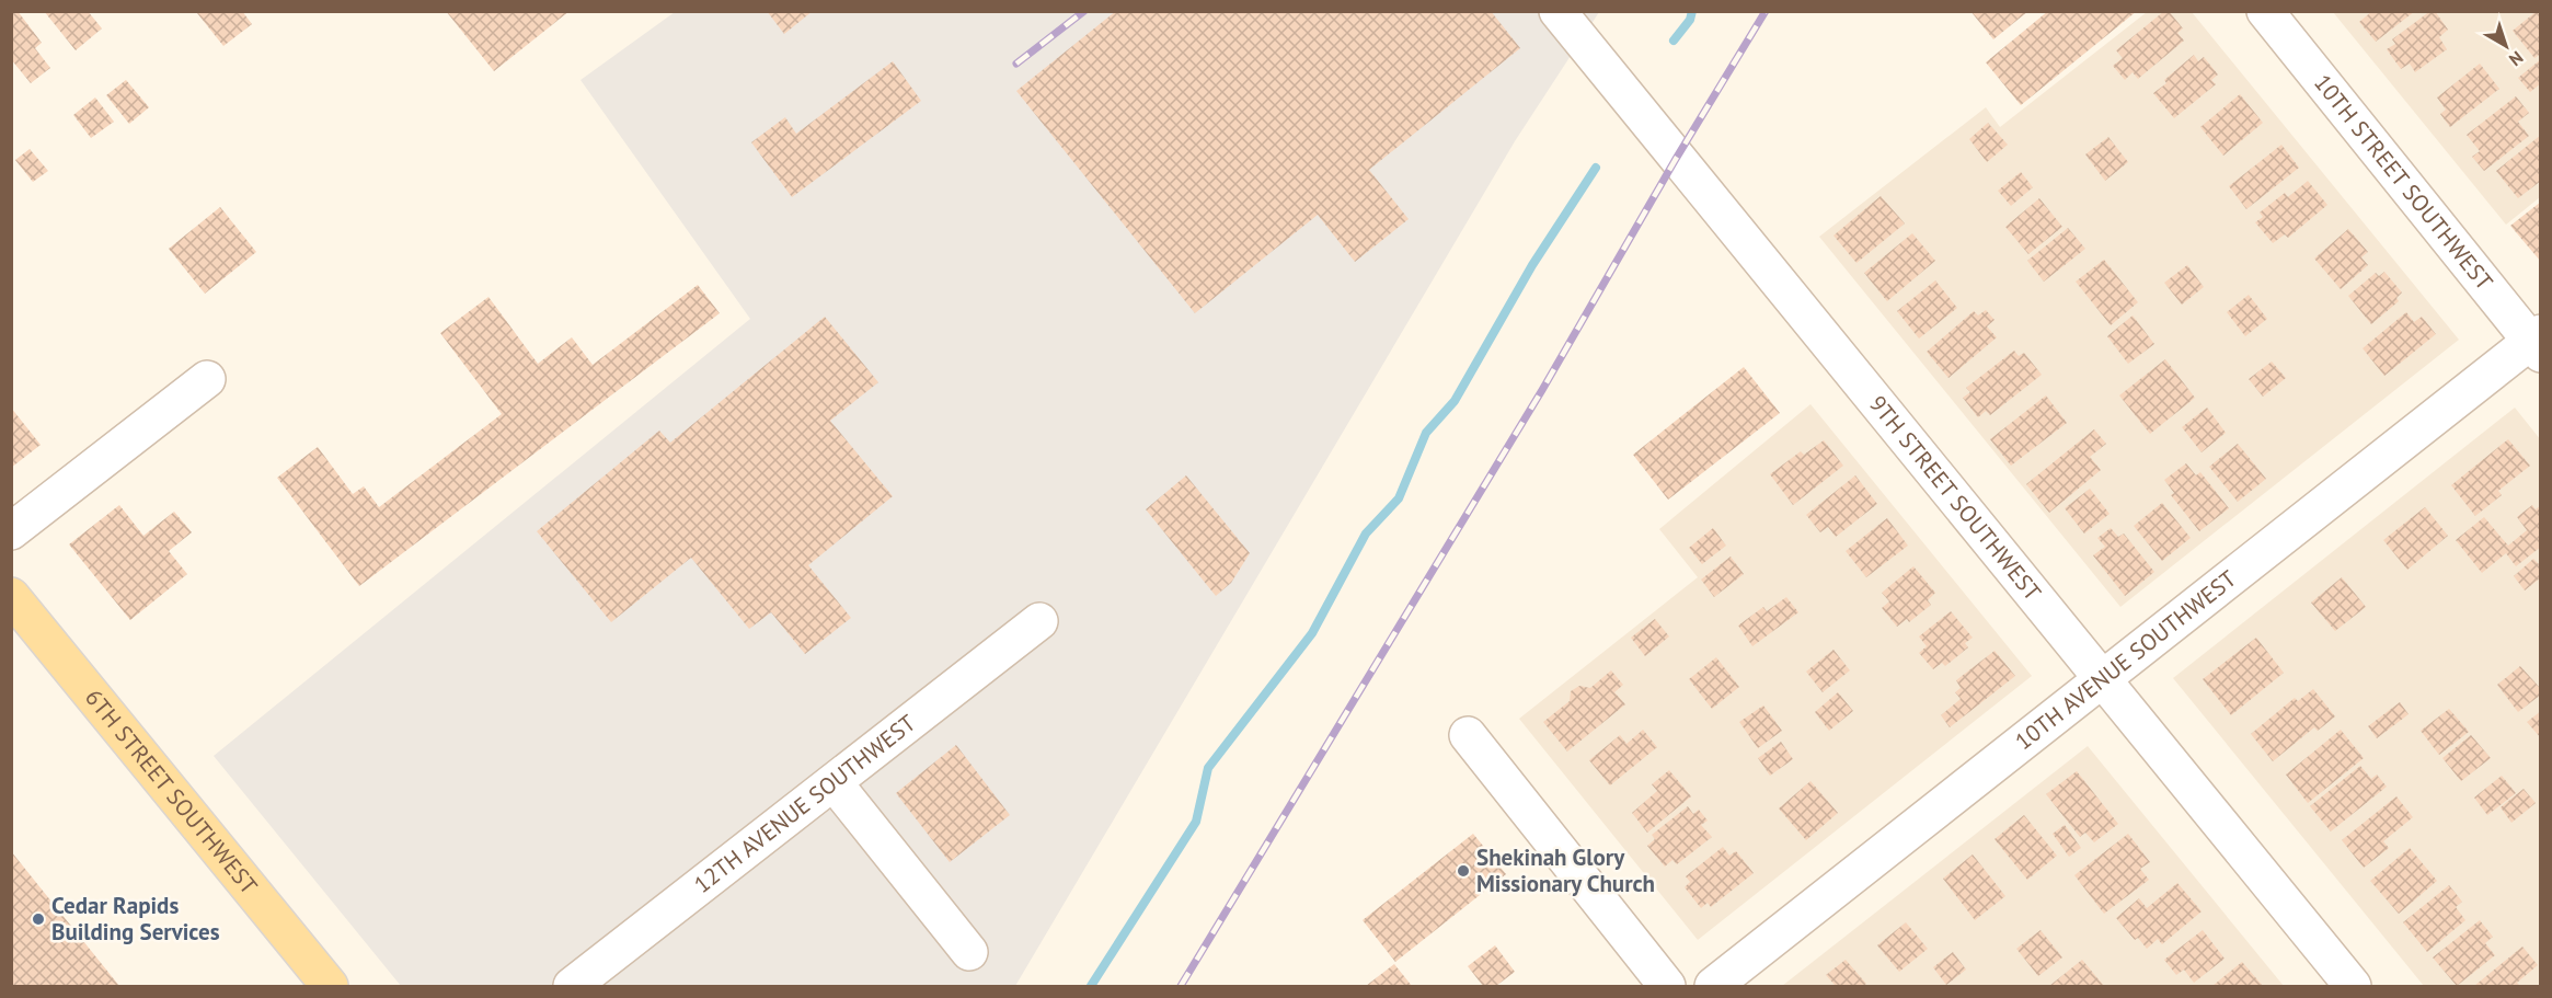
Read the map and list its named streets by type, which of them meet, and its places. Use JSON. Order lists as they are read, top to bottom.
{
  "streets": {
    "main road": ["6TH STREET SOUTHWEST"],
    "street": [
      "10TH STREET SOUTHWEST",
      "9TH STREET SOUTHWEST",
      "10TH AVENUE SOUTHWEST",
      "12TH AVENUE SOUTHWEST"
    ]
  },
  "crossings": [
    ["10TH STREET SOUTHWEST", "10TH AVENUE SOUTHWEST"],
    ["9TH STREET SOUTHWEST", "10TH AVENUE SOUTHWEST"]
  ],
  "places": ["Shekinah Glory Missionary Church", "Cedar Rapids Building Services"],
  "north": "bottom right"
}
